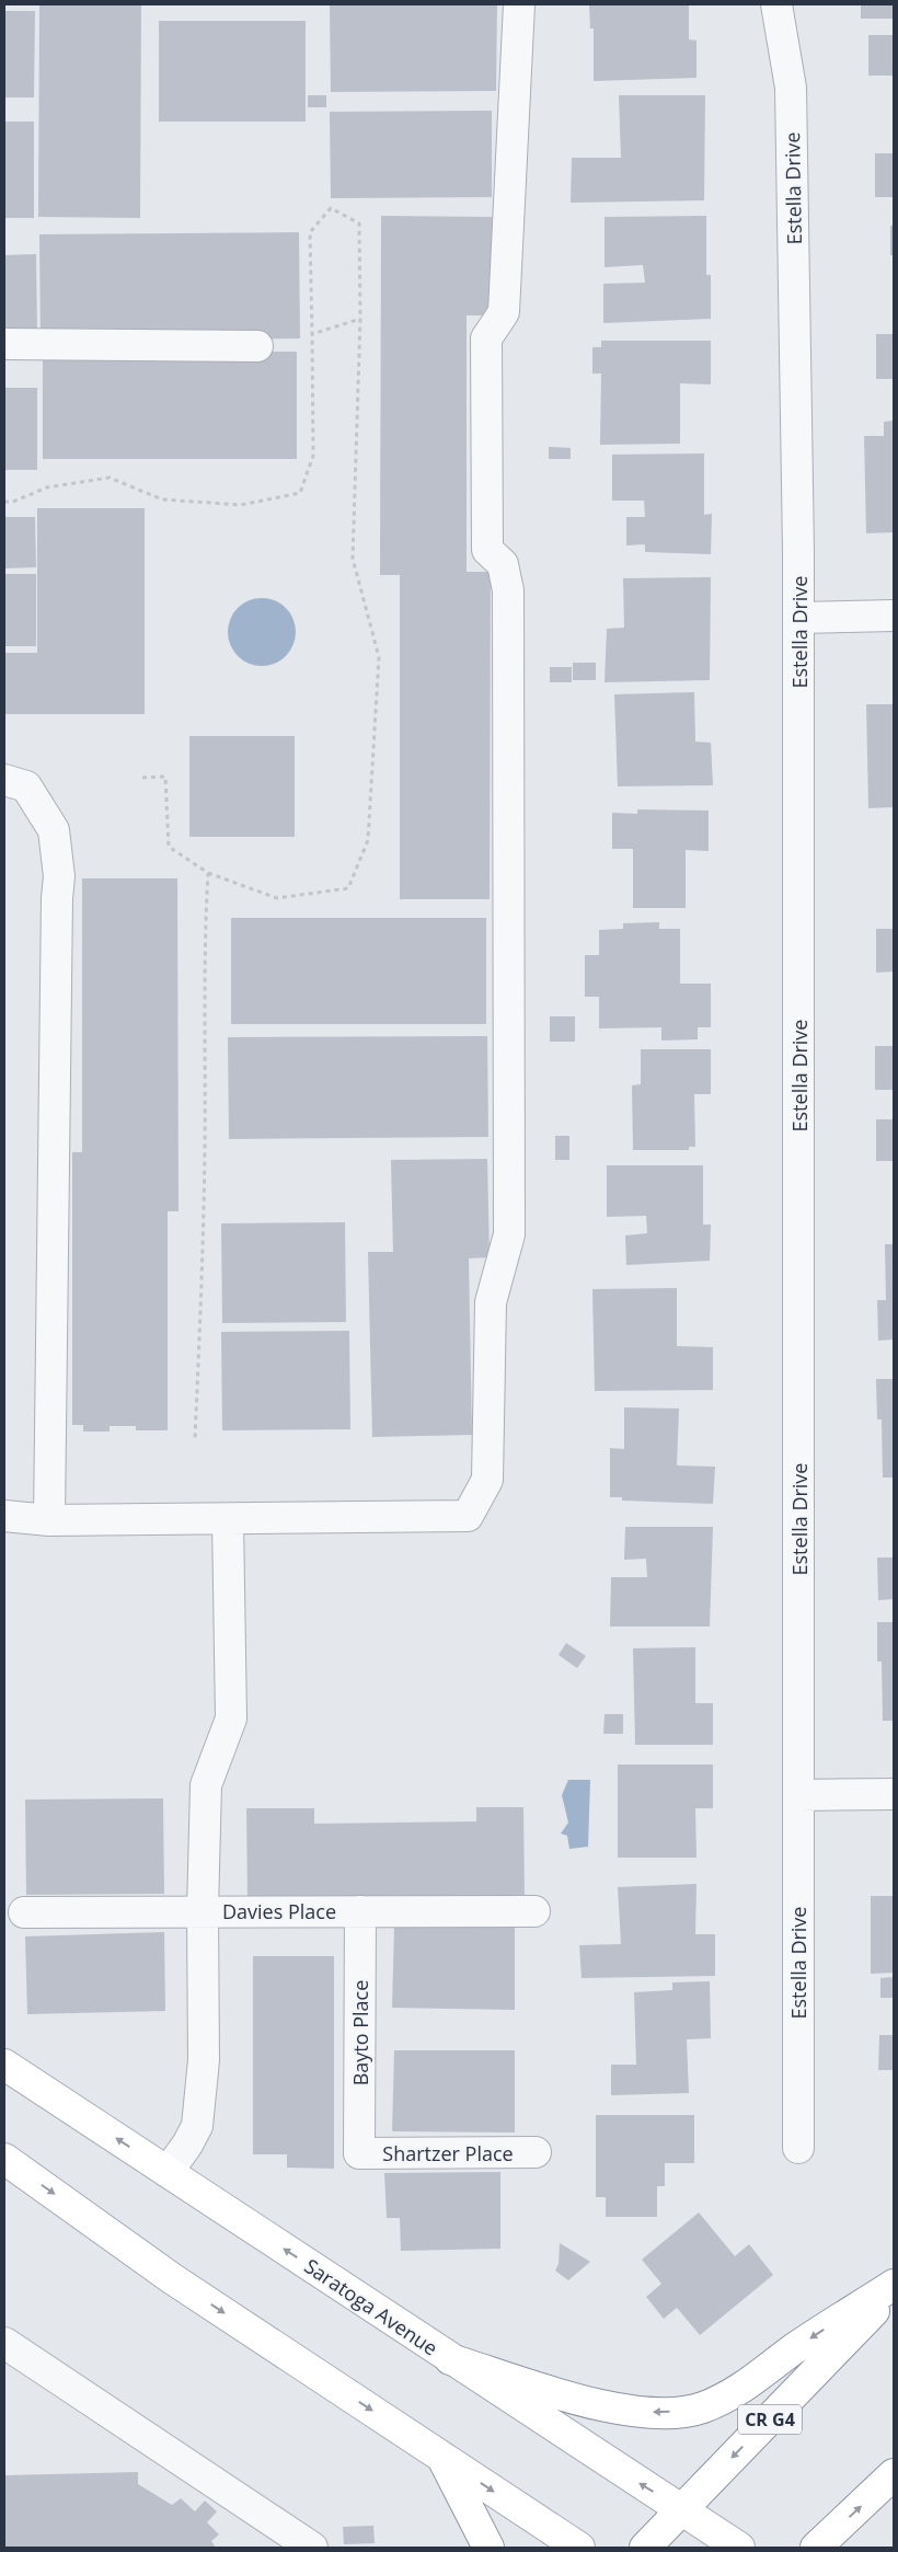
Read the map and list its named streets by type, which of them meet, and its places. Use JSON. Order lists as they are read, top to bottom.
{
  "streets": {
    "main road": ["Saratoga Avenue", "CR G4"],
    "street": [
      "Estella Drive",
      "Davies Place",
      "Bayto Place",
      "Shartzer Place"
    ]
  },
  "crossings": [
    ["Davies Place", "Bayto Place"],
    ["Bayto Place", "Shartzer Place"],
    ["Saratoga Avenue", "CR G4"]
  ]
}
